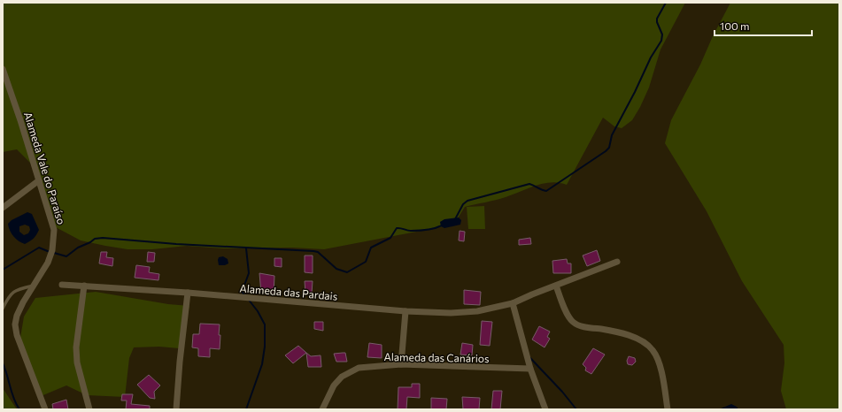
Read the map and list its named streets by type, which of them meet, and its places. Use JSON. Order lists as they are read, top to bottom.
{
  "streets": {
    "street": ["Alameda Vale do Paraíso", "Alameda das Pardais", "Alameda das Canários"]
  },
  "scale_bar": "100 m"
}
